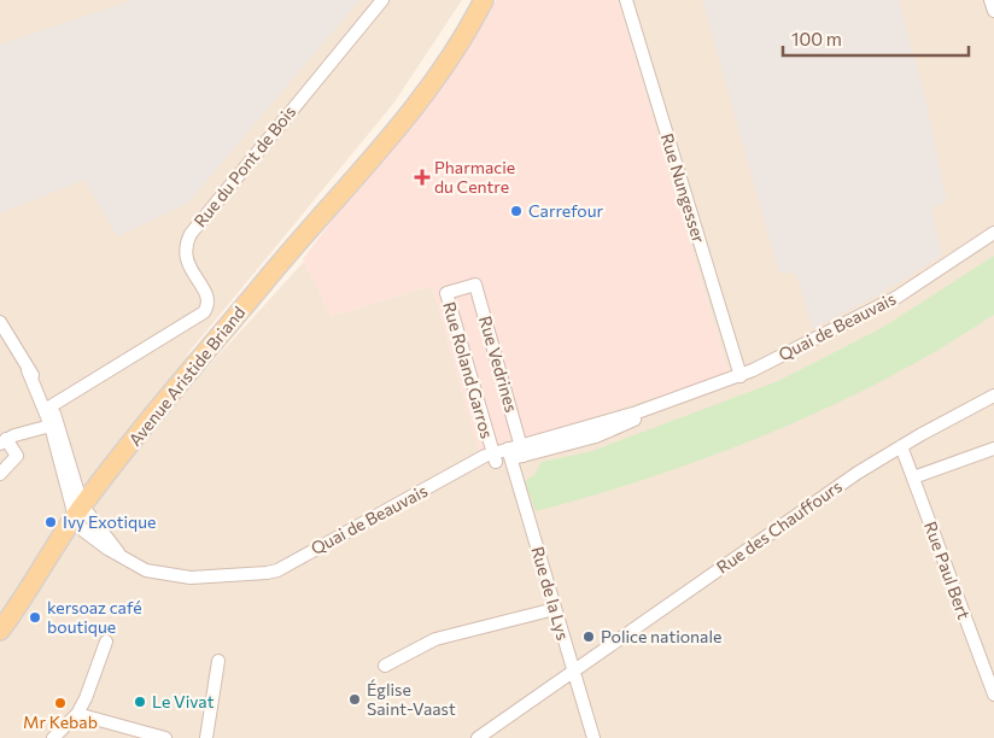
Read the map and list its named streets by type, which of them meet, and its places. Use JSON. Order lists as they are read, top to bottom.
{
  "streets": {
    "main road": ["Avenue Aristide Briand"],
    "street": [
      "Rue du Pont de Bois",
      "Rue Nungesser",
      "Quai de Beauvais",
      "Rue Vedrines",
      "Rue Roland Garros",
      "Rue des Chauffours",
      "Rue Paul Bert",
      "Rue de la Lys"
    ]
  },
  "crossings": [
    ["Rue Nungesser", "Quai de Beauvais"],
    ["Quai de Beauvais", "Rue Vedrines"],
    ["Quai de Beauvais", "Rue Roland Garros"],
    ["Quai de Beauvais", "Avenue Aristide Briand"],
    ["Quai de Beauvais", "Rue de la Lys"],
    ["Rue Vedrines", "Rue Roland Garros"],
    ["Rue Vedrines", "Rue de la Lys"],
    ["Rue des Chauffours", "Rue Paul Bert"],
    ["Rue des Chauffours", "Rue de la Lys"]
  ],
  "places": {
    "health": ["Pharmacie du Centre"],
    "other": [
      "Carrefour",
      "Ivy Exotique",
      "kersoaz café boutique",
      "Police nationale",
      "Église Saint-Vaast",
      "Le Vivat",
      "Mr Kebab"
    ]
  },
  "scale_bar": "100 m"
}
